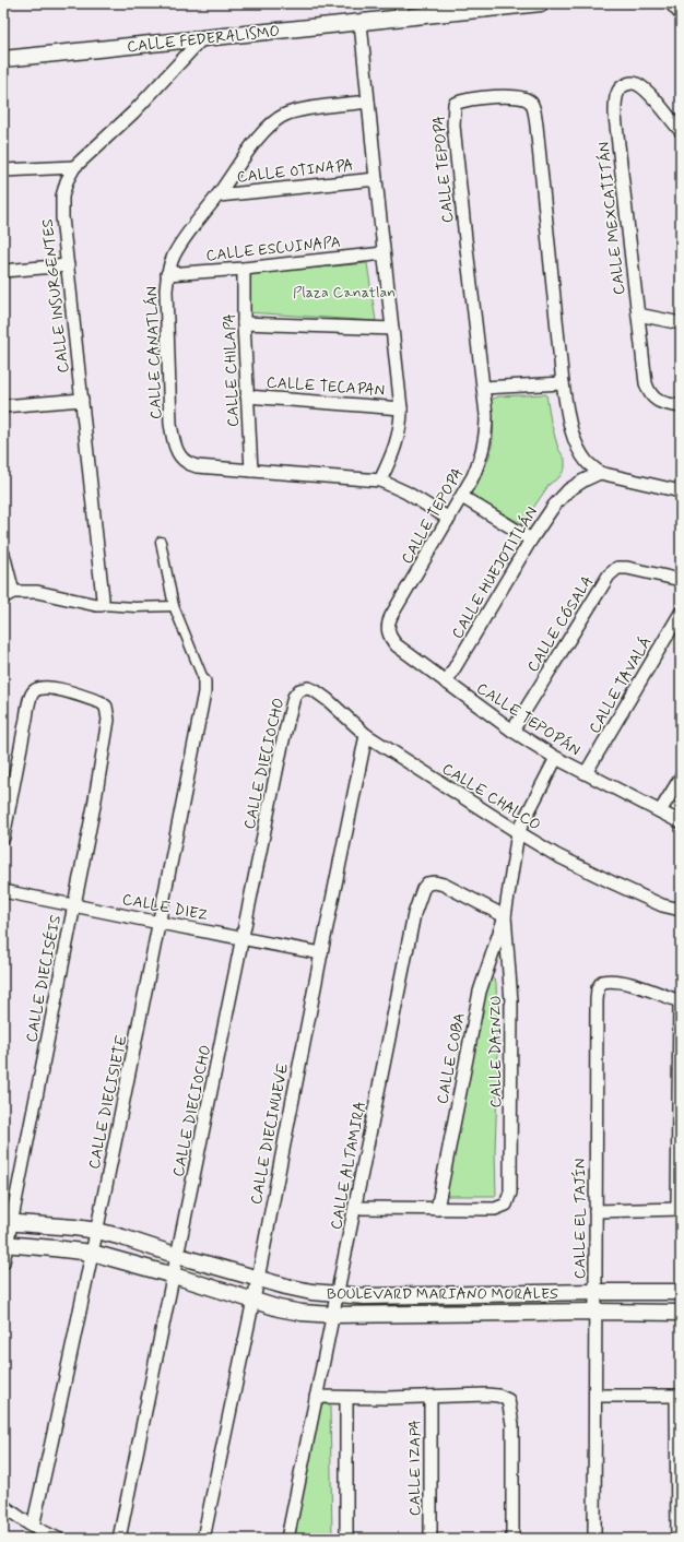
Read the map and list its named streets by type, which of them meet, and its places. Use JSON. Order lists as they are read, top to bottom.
{
  "streets": {
    "street": [
      "CALLE FEDERALISMO",
      "CALLE TEPOPA",
      "CALLE OTINAPA",
      "CALLE MEXCATITÁN",
      "CALLE ESCUINAPA",
      "CALLE INSURGENTES",
      "CALLE CANATLÁN",
      "CALLE CHILAPA",
      "CALLE TECAPAN",
      "CALLE HUEJOTITLÁN",
      "CALLE CÓSALA",
      "CALLE TAVALÁ",
      "CALLE TEPOPÁN",
      "CALLE DIECIOCHO",
      "CALLE CHALCO",
      "CALLE DIEZ",
      "CALLE DIECISÉIS",
      "CALLE DAINZU",
      "CALLE COBA",
      "CALLE DIECISIETE",
      "CALLE DIECINUEVE",
      "CALLE ALTAMIRA",
      "CALLE EL TAJÍN",
      "BOULEVARD MARIANO MORALES",
      "CALLE IZAPA"
    ]
  },
  "crossings": [
    ["CALLE FEDERALISMO", "CALLE INSURGENTES"],
    ["CALLE TEPOPA", "CALLE CANATLÁN"],
    ["CALLE TEPOPA", "CALLE HUEJOTITLÁN"],
    ["CALLE TEPOPA", "CALLE TEPOPÁN"],
    ["CALLE OTINAPA", "CALLE CANATLÁN"],
    ["CALLE ESCUINAPA", "CALLE CANATLÁN"],
    ["CALLE ESCUINAPA", "CALLE CHILAPA"],
    ["CALLE CANATLÁN", "CALLE CHILAPA"],
    ["CALLE CHILAPA", "CALLE TECAPAN"],
    ["CALLE HUEJOTITLÁN", "CALLE TEPOPÁN"],
    ["CALLE CÓSALA", "CALLE TEPOPÁN"],
    ["CALLE TAVALÁ", "CALLE TEPOPÁN"],
    ["CALLE TEPOPÁN", "CALLE DAINZU"],
    ["CALLE DIECIOCHO", "CALLE CHALCO"],
    ["CALLE DIECIOCHO", "CALLE DIEZ"],
    ["CALLE DIECIOCHO", "BOULEVARD MARIANO MORALES"],
    ["CALLE CHALCO", "CALLE DAINZU"],
    ["CALLE CHALCO", "CALLE DIECINUEVE"],
    ["CALLE DIEZ", "CALLE DIECISÉIS"],
    ["CALLE DIEZ", "CALLE DIECISIETE"],
    ["CALLE DIEZ", "CALLE DIECINUEVE"],
    ["CALLE DIECISÉIS", "BOULEVARD MARIANO MORALES"],
    ["CALLE DAINZU", "CALLE COBA"],
    ["CALLE DAINZU", "CALLE ALTAMIRA"],
    ["CALLE COBA", "CALLE ALTAMIRA"],
    ["CALLE DIECISIETE", "BOULEVARD MARIANO MORALES"],
    ["CALLE DIECINUEVE", "BOULEVARD MARIANO MORALES"],
    ["CALLE ALTAMIRA", "BOULEVARD MARIANO MORALES"],
    ["CALLE EL TAJÍN", "BOULEVARD MARIANO MORALES"]
  ],
  "parks": ["Plaza Canatlan"]
}
